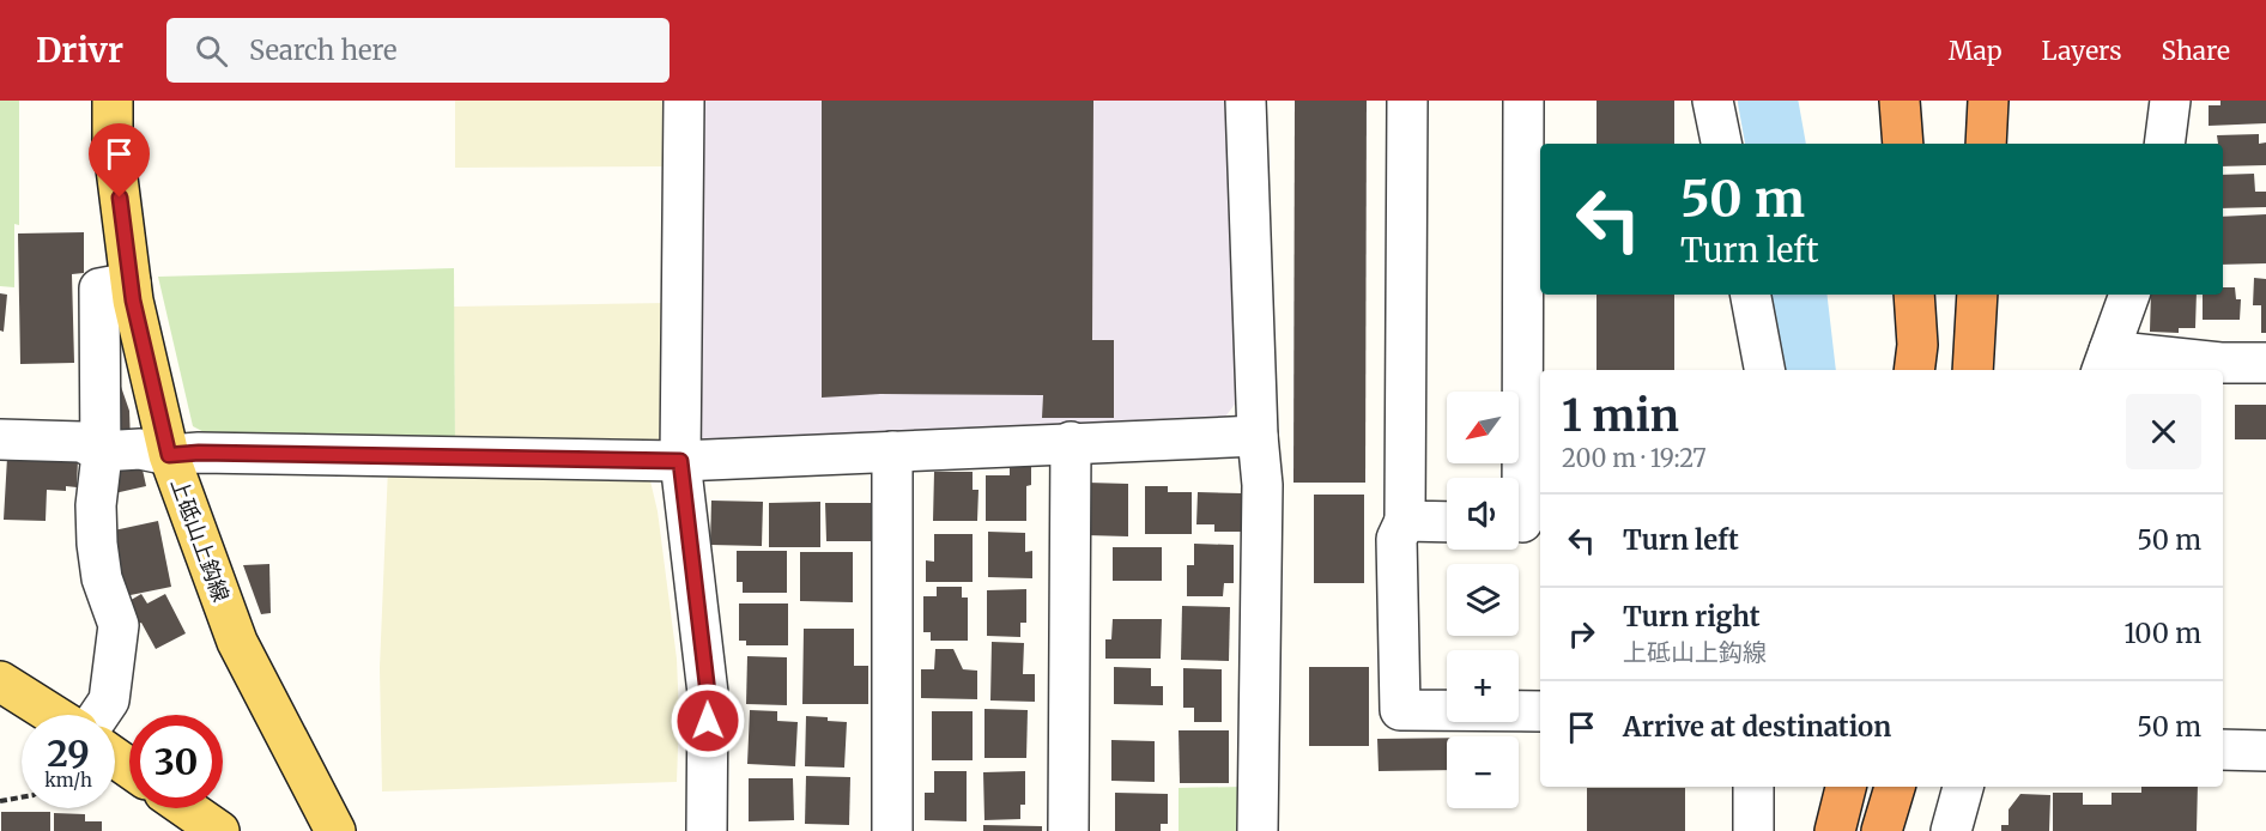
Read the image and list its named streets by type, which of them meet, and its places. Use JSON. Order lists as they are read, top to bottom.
{
  "streets": {
    "main road": ["上砥山上鈎線"]
  },
  "north": "bottom left",
  "page": {
    "header": "Drivr",
    "search": "Search here",
    "nav": ["Map", "Layers", "Share"],
    "turn": ["50 m", "Turn left"],
    "heading": ["1 min", "200 m · 19:27"],
    "map_buttons": ["+", "−"],
    "list": [
      {
        "name": "Turn left",
        "value": "50 m"
      },
      {
        "name": "Turn right",
        "note": "上砥山上鈎線",
        "value": "100 m"
      },
      {
        "name": "Arrive at destination",
        "value": "50 m"
      }
    ],
    "speed": "29 km/h",
    "limit": "30"
  }
}
